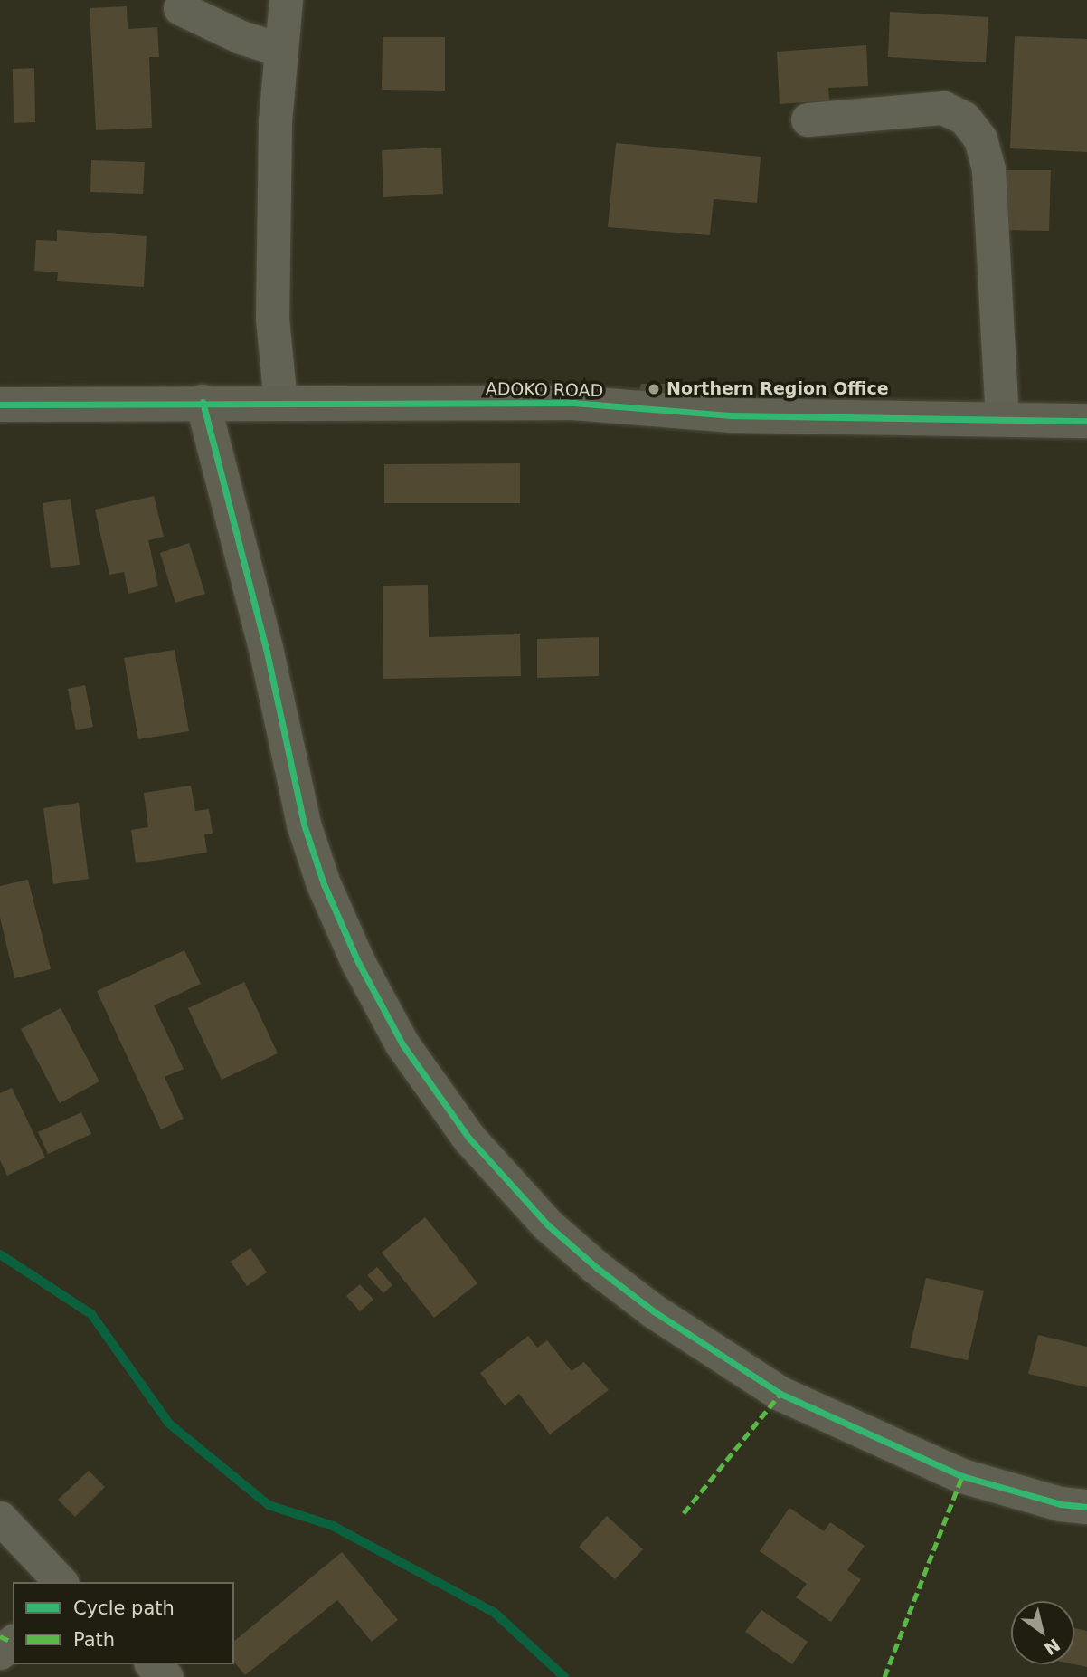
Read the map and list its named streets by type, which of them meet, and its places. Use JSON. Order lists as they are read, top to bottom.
{
  "streets": {
    "street": ["ADOKO ROAD"]
  },
  "places": ["Northern Region Office"],
  "legend": ["Cycle path", "Path"],
  "north": "bottom right"
}
